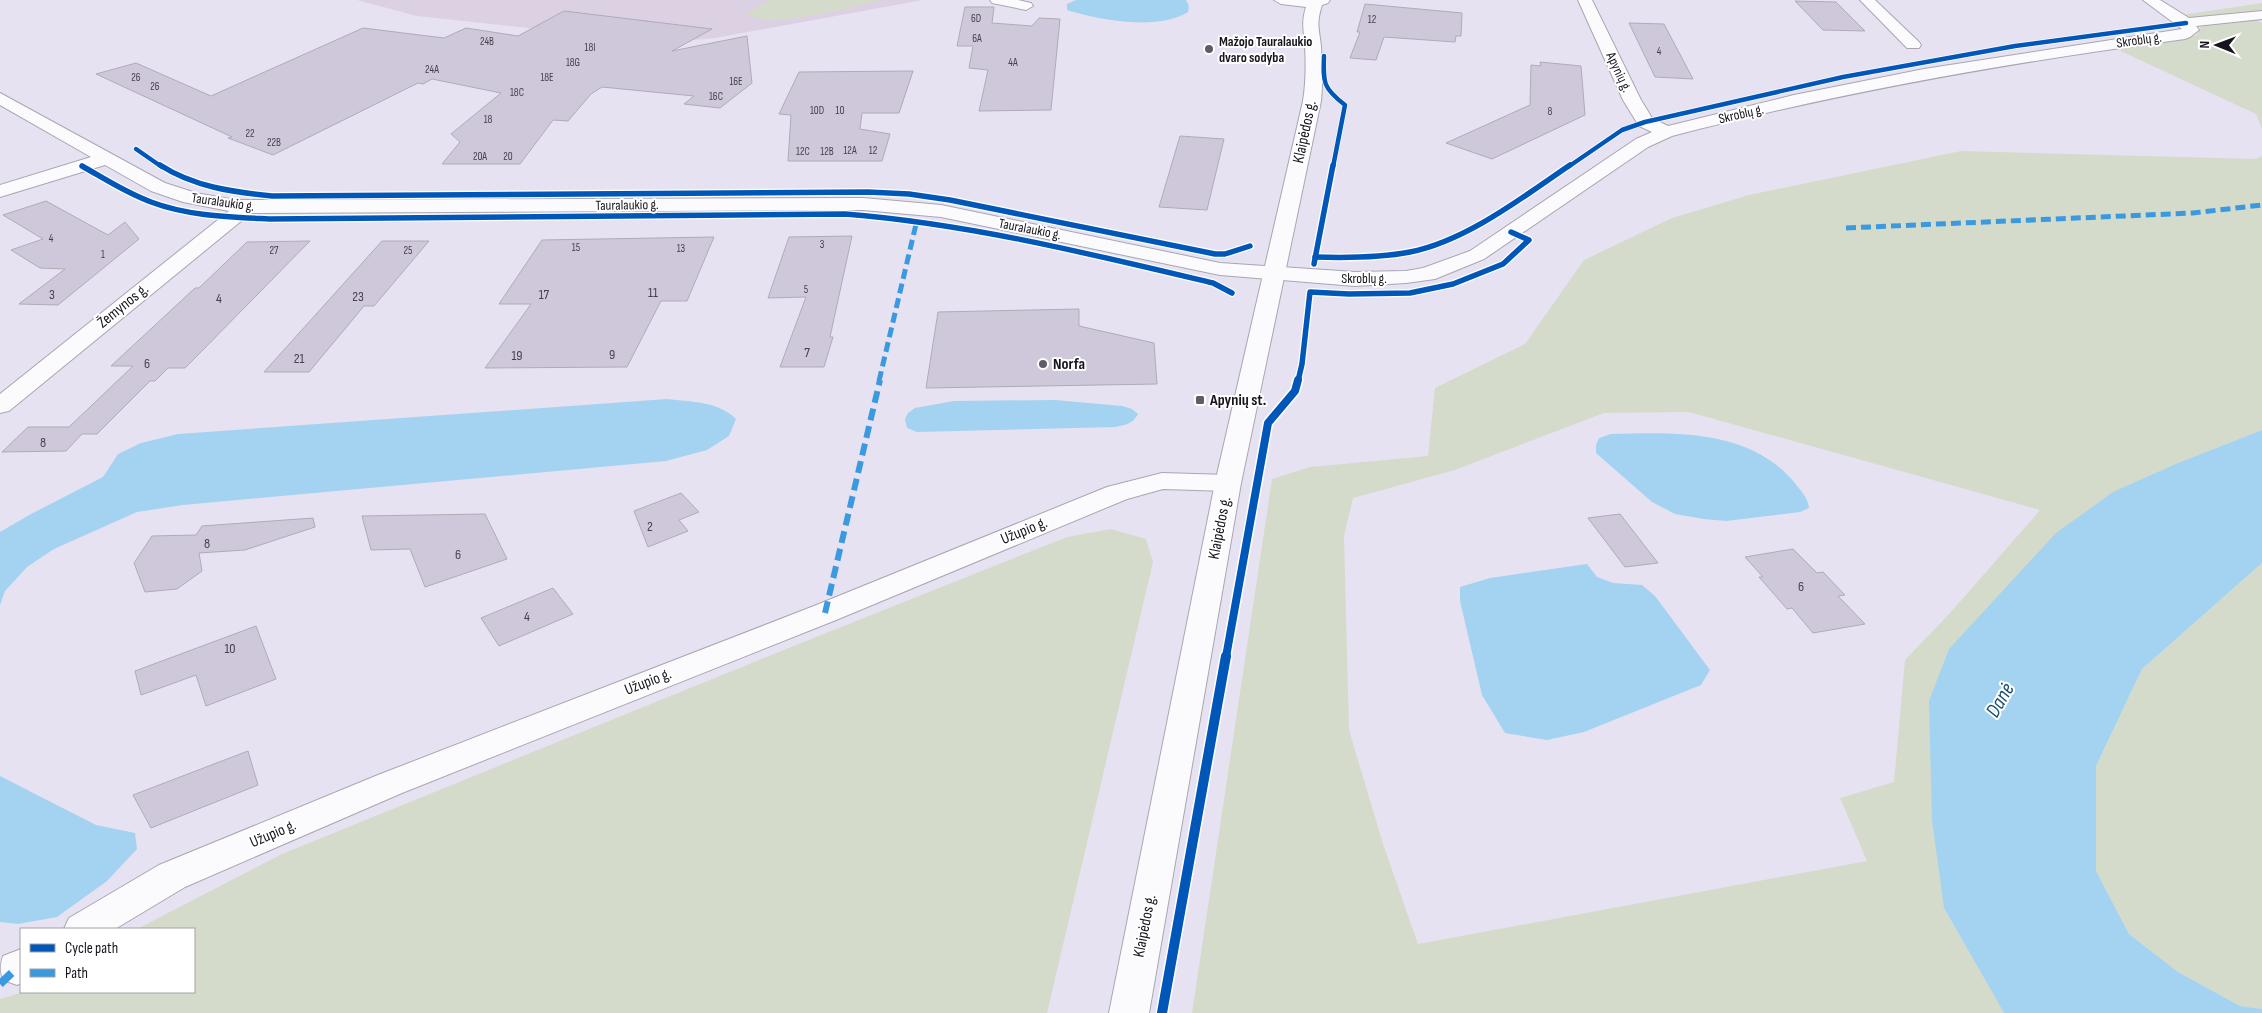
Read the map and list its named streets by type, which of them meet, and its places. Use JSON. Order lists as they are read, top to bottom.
{
  "streets": {
    "street": [
      "Skroblų g.",
      "Apynių g.",
      "Klaipėdos g.",
      "Tauralaukio g.",
      "Žemynos g.",
      "Užupio g."
    ]
  },
  "crossings": [
    ["Skroblų g.", "Apynių g."],
    ["Skroblų g.", "Klaipėdos g."],
    ["Skroblų g.", "Tauralaukio g."],
    ["Klaipėdos g.", "Tauralaukio g."],
    ["Klaipėdos g.", "Užupio g."],
    ["Tauralaukio g.", "Žemynos g."]
  ],
  "water": ["Danė"],
  "places": {
    "other": ["Mažojo Tauralaukio dvaro sodyba", "Norfa"],
    "transit": ["Apynių st."]
  },
  "house_numbers": [
    "6D",
    "12",
    "6A",
    "24B",
    "18I",
    "4",
    "18G",
    "4A",
    "24A",
    "26",
    "18E",
    "16E",
    "26",
    "18C",
    "16C",
    "10D",
    "10",
    "8",
    "18",
    "22",
    "22B",
    "12A",
    "12",
    "12C",
    "12B",
    "20A",
    "20",
    "4",
    "3",
    "15",
    "13",
    "27",
    "25",
    "1",
    "5",
    "11",
    "3",
    "17",
    "23",
    "4",
    "7",
    "9",
    "19",
    "21",
    "6",
    "8",
    "2",
    "8",
    "6",
    "6",
    "4",
    "10"
  ],
  "legend": ["Cycle path", "Path"],
  "north": "left"
}
